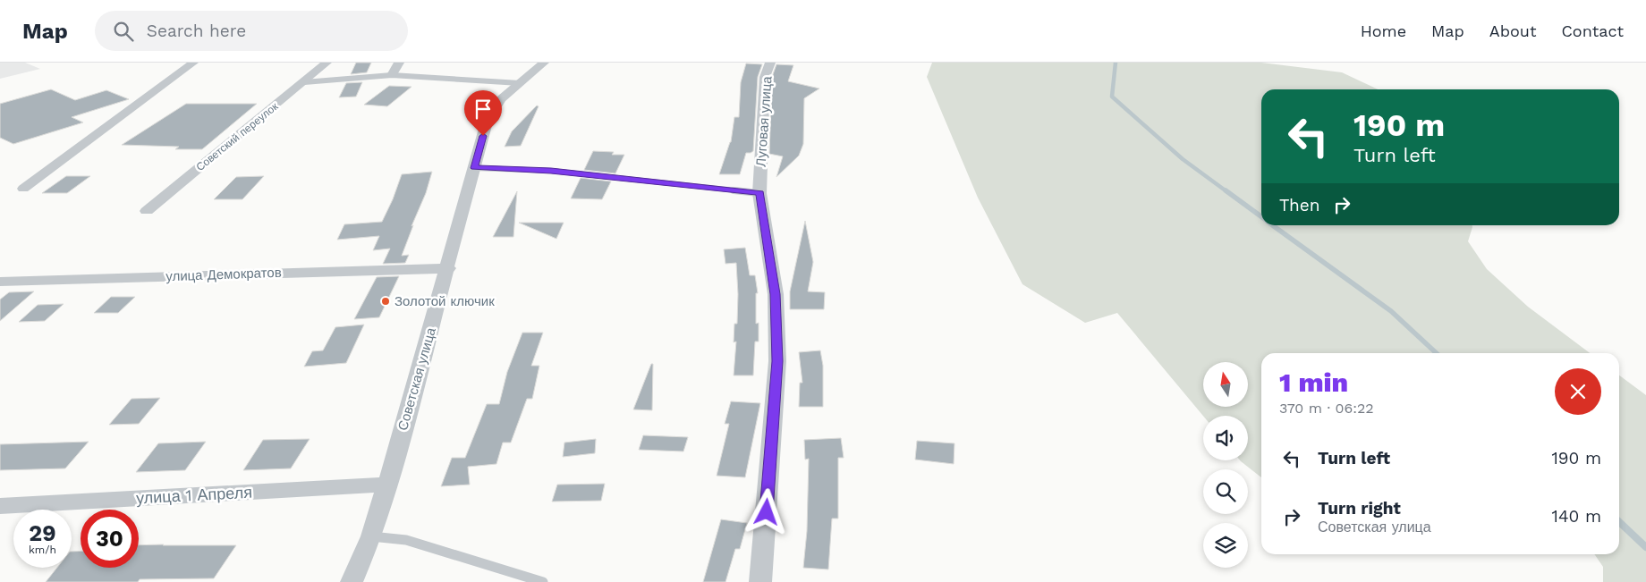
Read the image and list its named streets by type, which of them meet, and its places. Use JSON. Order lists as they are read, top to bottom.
{
  "streets": {
    "street": [
      "Луговая улица",
      "Советский переулок",
      "улица Демократов",
      "Советская улица",
      "улица 1 Апреля"
    ]
  },
  "crossings": [
    ["улица Демократов", "Советская улица"],
    ["Советская улица", "улица 1 Апреля"]
  ],
  "places": ["Золотой ключик"],
  "north": "top",
  "page": {
    "header": "Map",
    "search": "Search here",
    "nav": [
      "Home",
      "Map",
      "About",
      "Contact"
    ],
    "turn": ["190 m", "Turn left"],
    "then": "Then",
    "heading": ["1 min", "370 m · 06:22"],
    "list": [
      {
        "name": "Turn left",
        "value": "190 m"
      },
      {
        "name": "Turn right",
        "note": "Советская улица",
        "value": "140 m"
      }
    ],
    "speed": "29 km/h",
    "limit": "30"
  }
}
